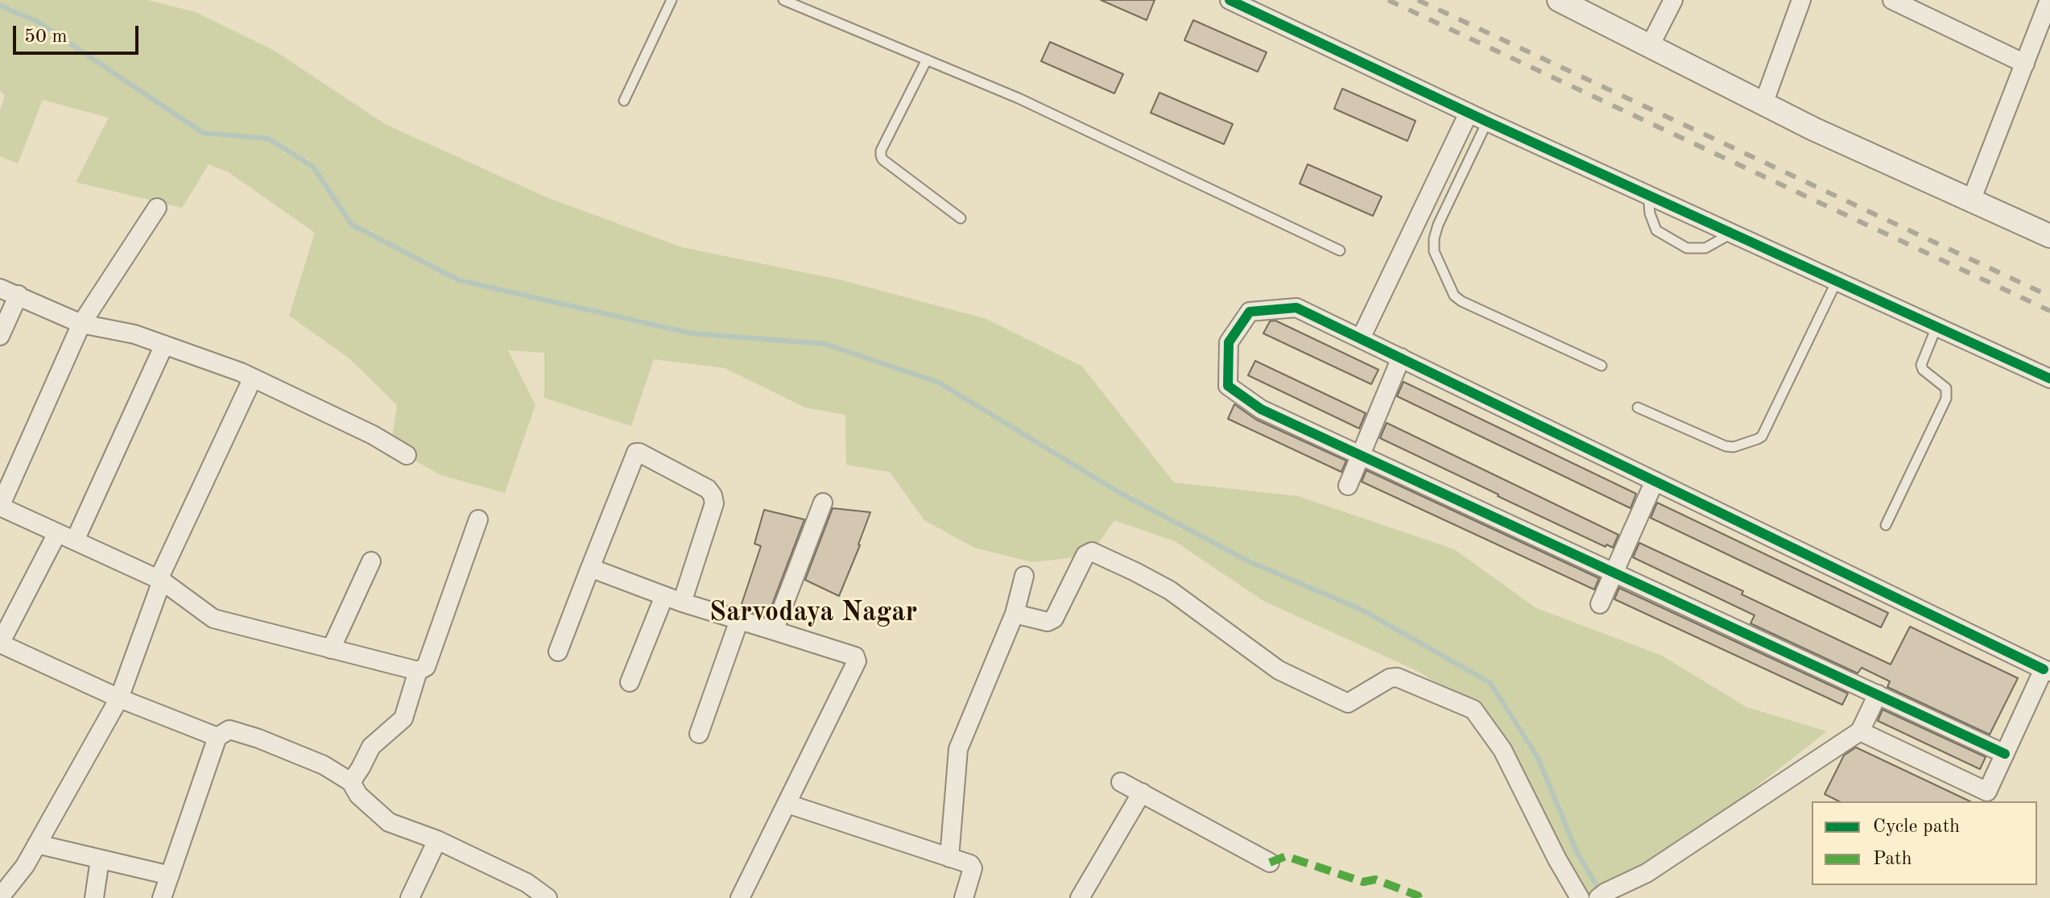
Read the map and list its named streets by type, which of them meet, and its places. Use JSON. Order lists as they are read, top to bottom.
{
  "districts": ["Sarvodaya Nagar"],
  "legend": ["Cycle path", "Path"],
  "scale_bar": "50 m"
}
